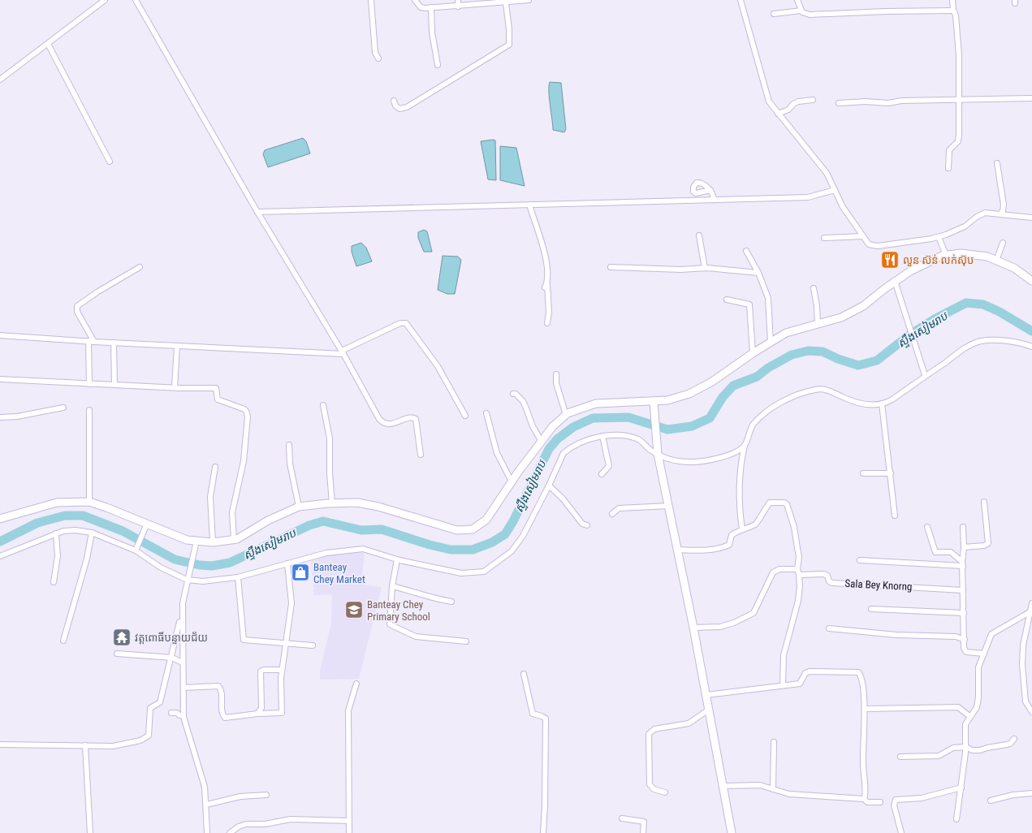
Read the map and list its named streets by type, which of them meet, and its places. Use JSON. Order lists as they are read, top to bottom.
{
  "streets": {
    "street": ["Sala Bey Knorng"]
  },
  "water": ["ស្ទឹងសៀមរាប"],
  "places": {
    "restaurant": ["លួន ស៊ន់ លក់ស៊ុប"],
    "shop": ["Banteay Chey Market"],
    "school or university": ["Banteay Chey Primary School"],
    "temple": ["វត្តពោធិ៍បន្ទាយជ័យ"]
  }
}
